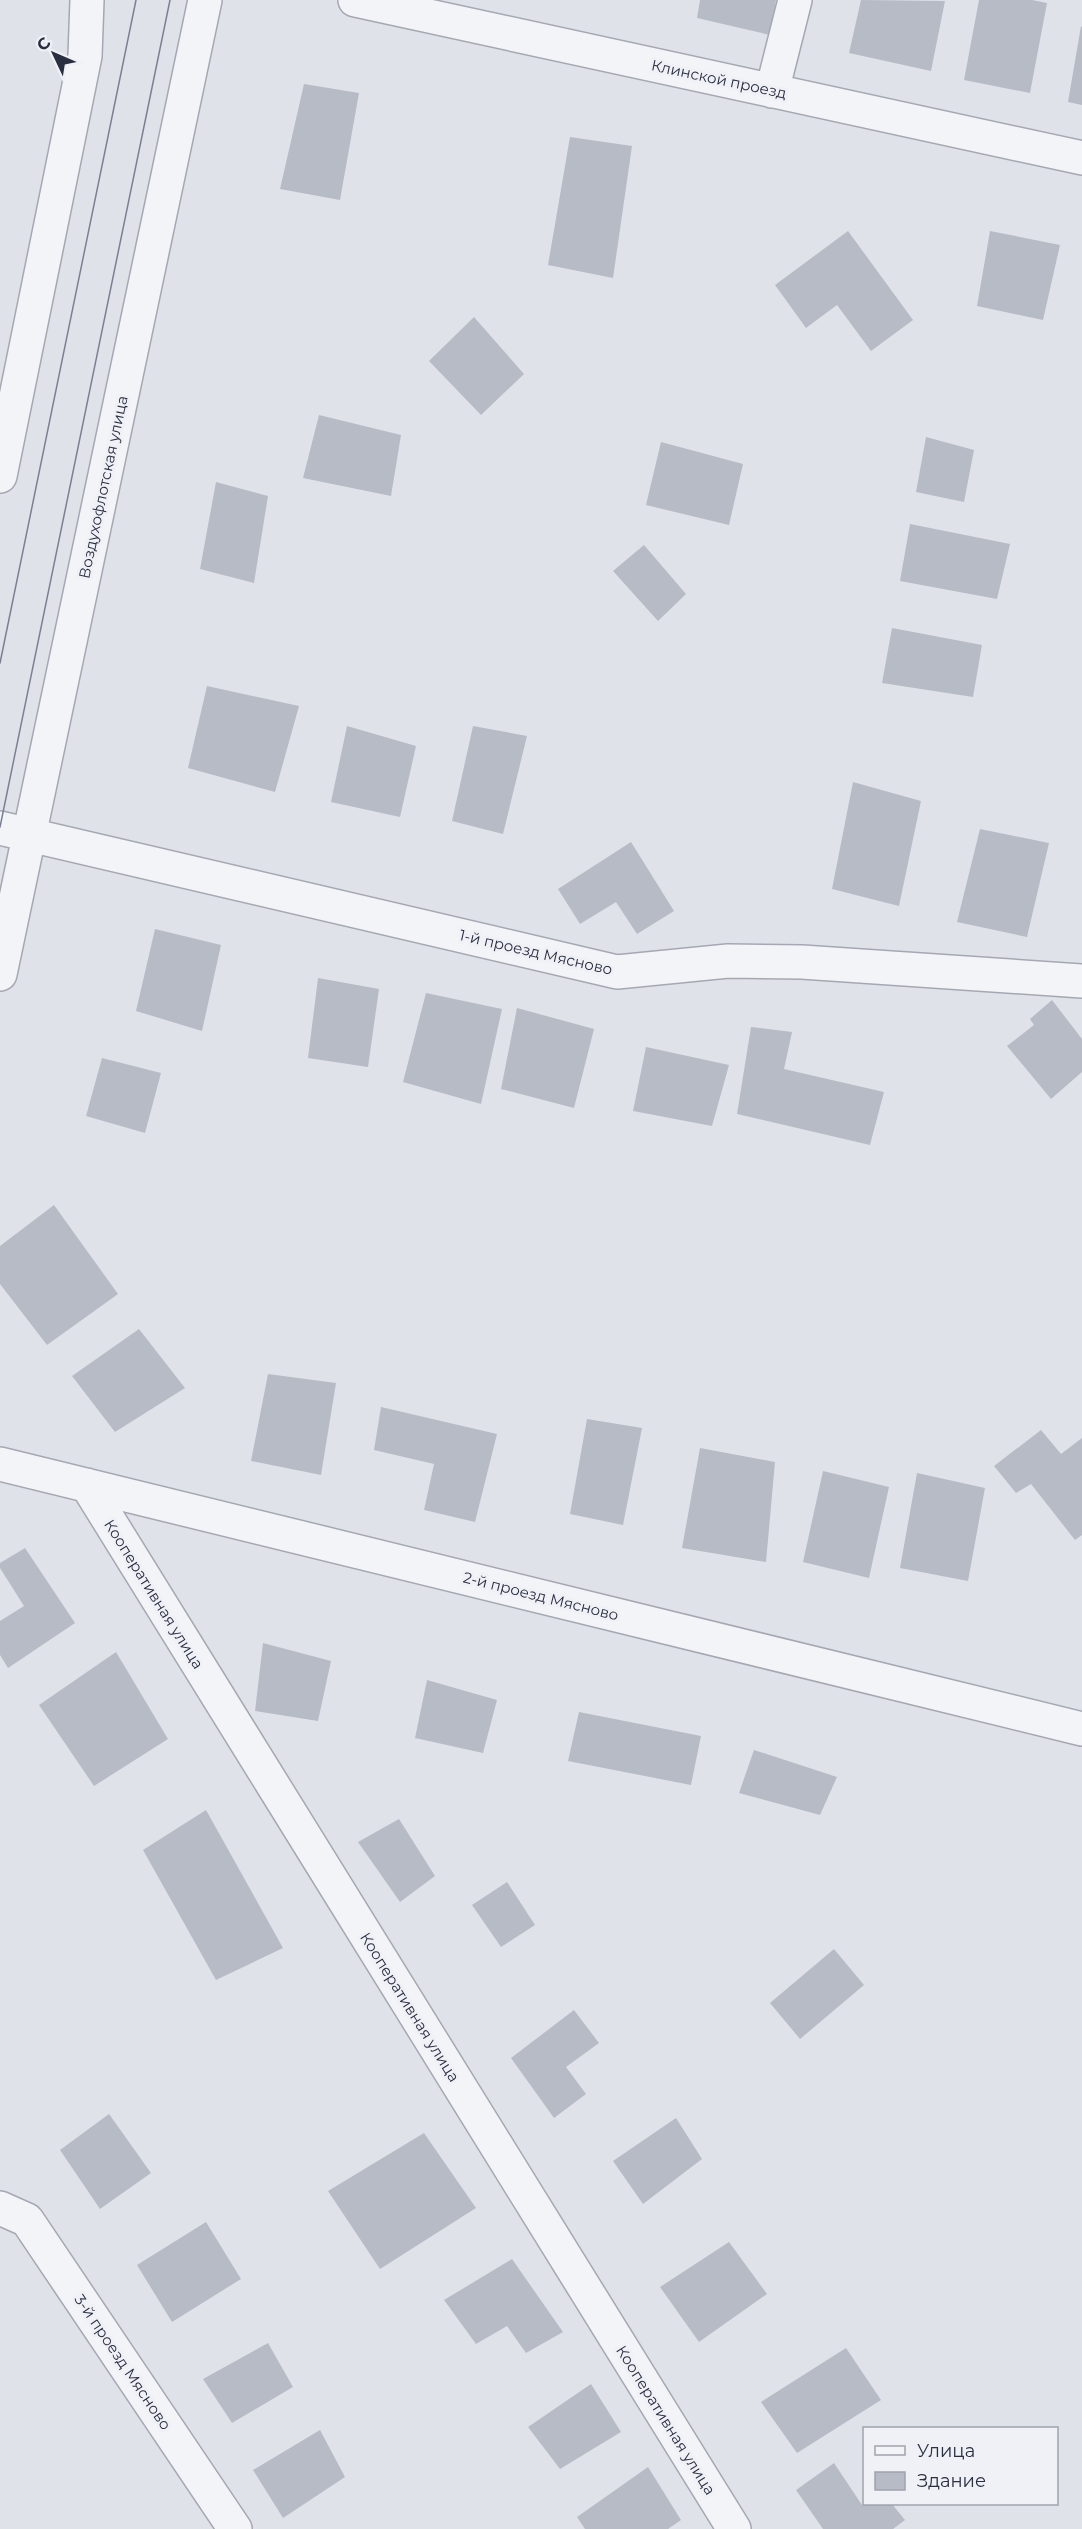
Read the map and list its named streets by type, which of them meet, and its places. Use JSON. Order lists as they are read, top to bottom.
{
  "streets": {
    "street": [
      "Клинской проезд",
      "Воздухофлотская улица",
      "1-й проезд Мясново",
      "Кооперативная улица",
      "2-й проезд Мясново",
      "3-й проезд Мясново"
    ]
  },
  "crossings": [
    ["Воздухофлотская улица", "1-й проезд Мясново"],
    ["Кооперативная улица", "2-й проезд Мясново"]
  ],
  "legend": ["Улица", "Здание"],
  "north": "top left"
}
